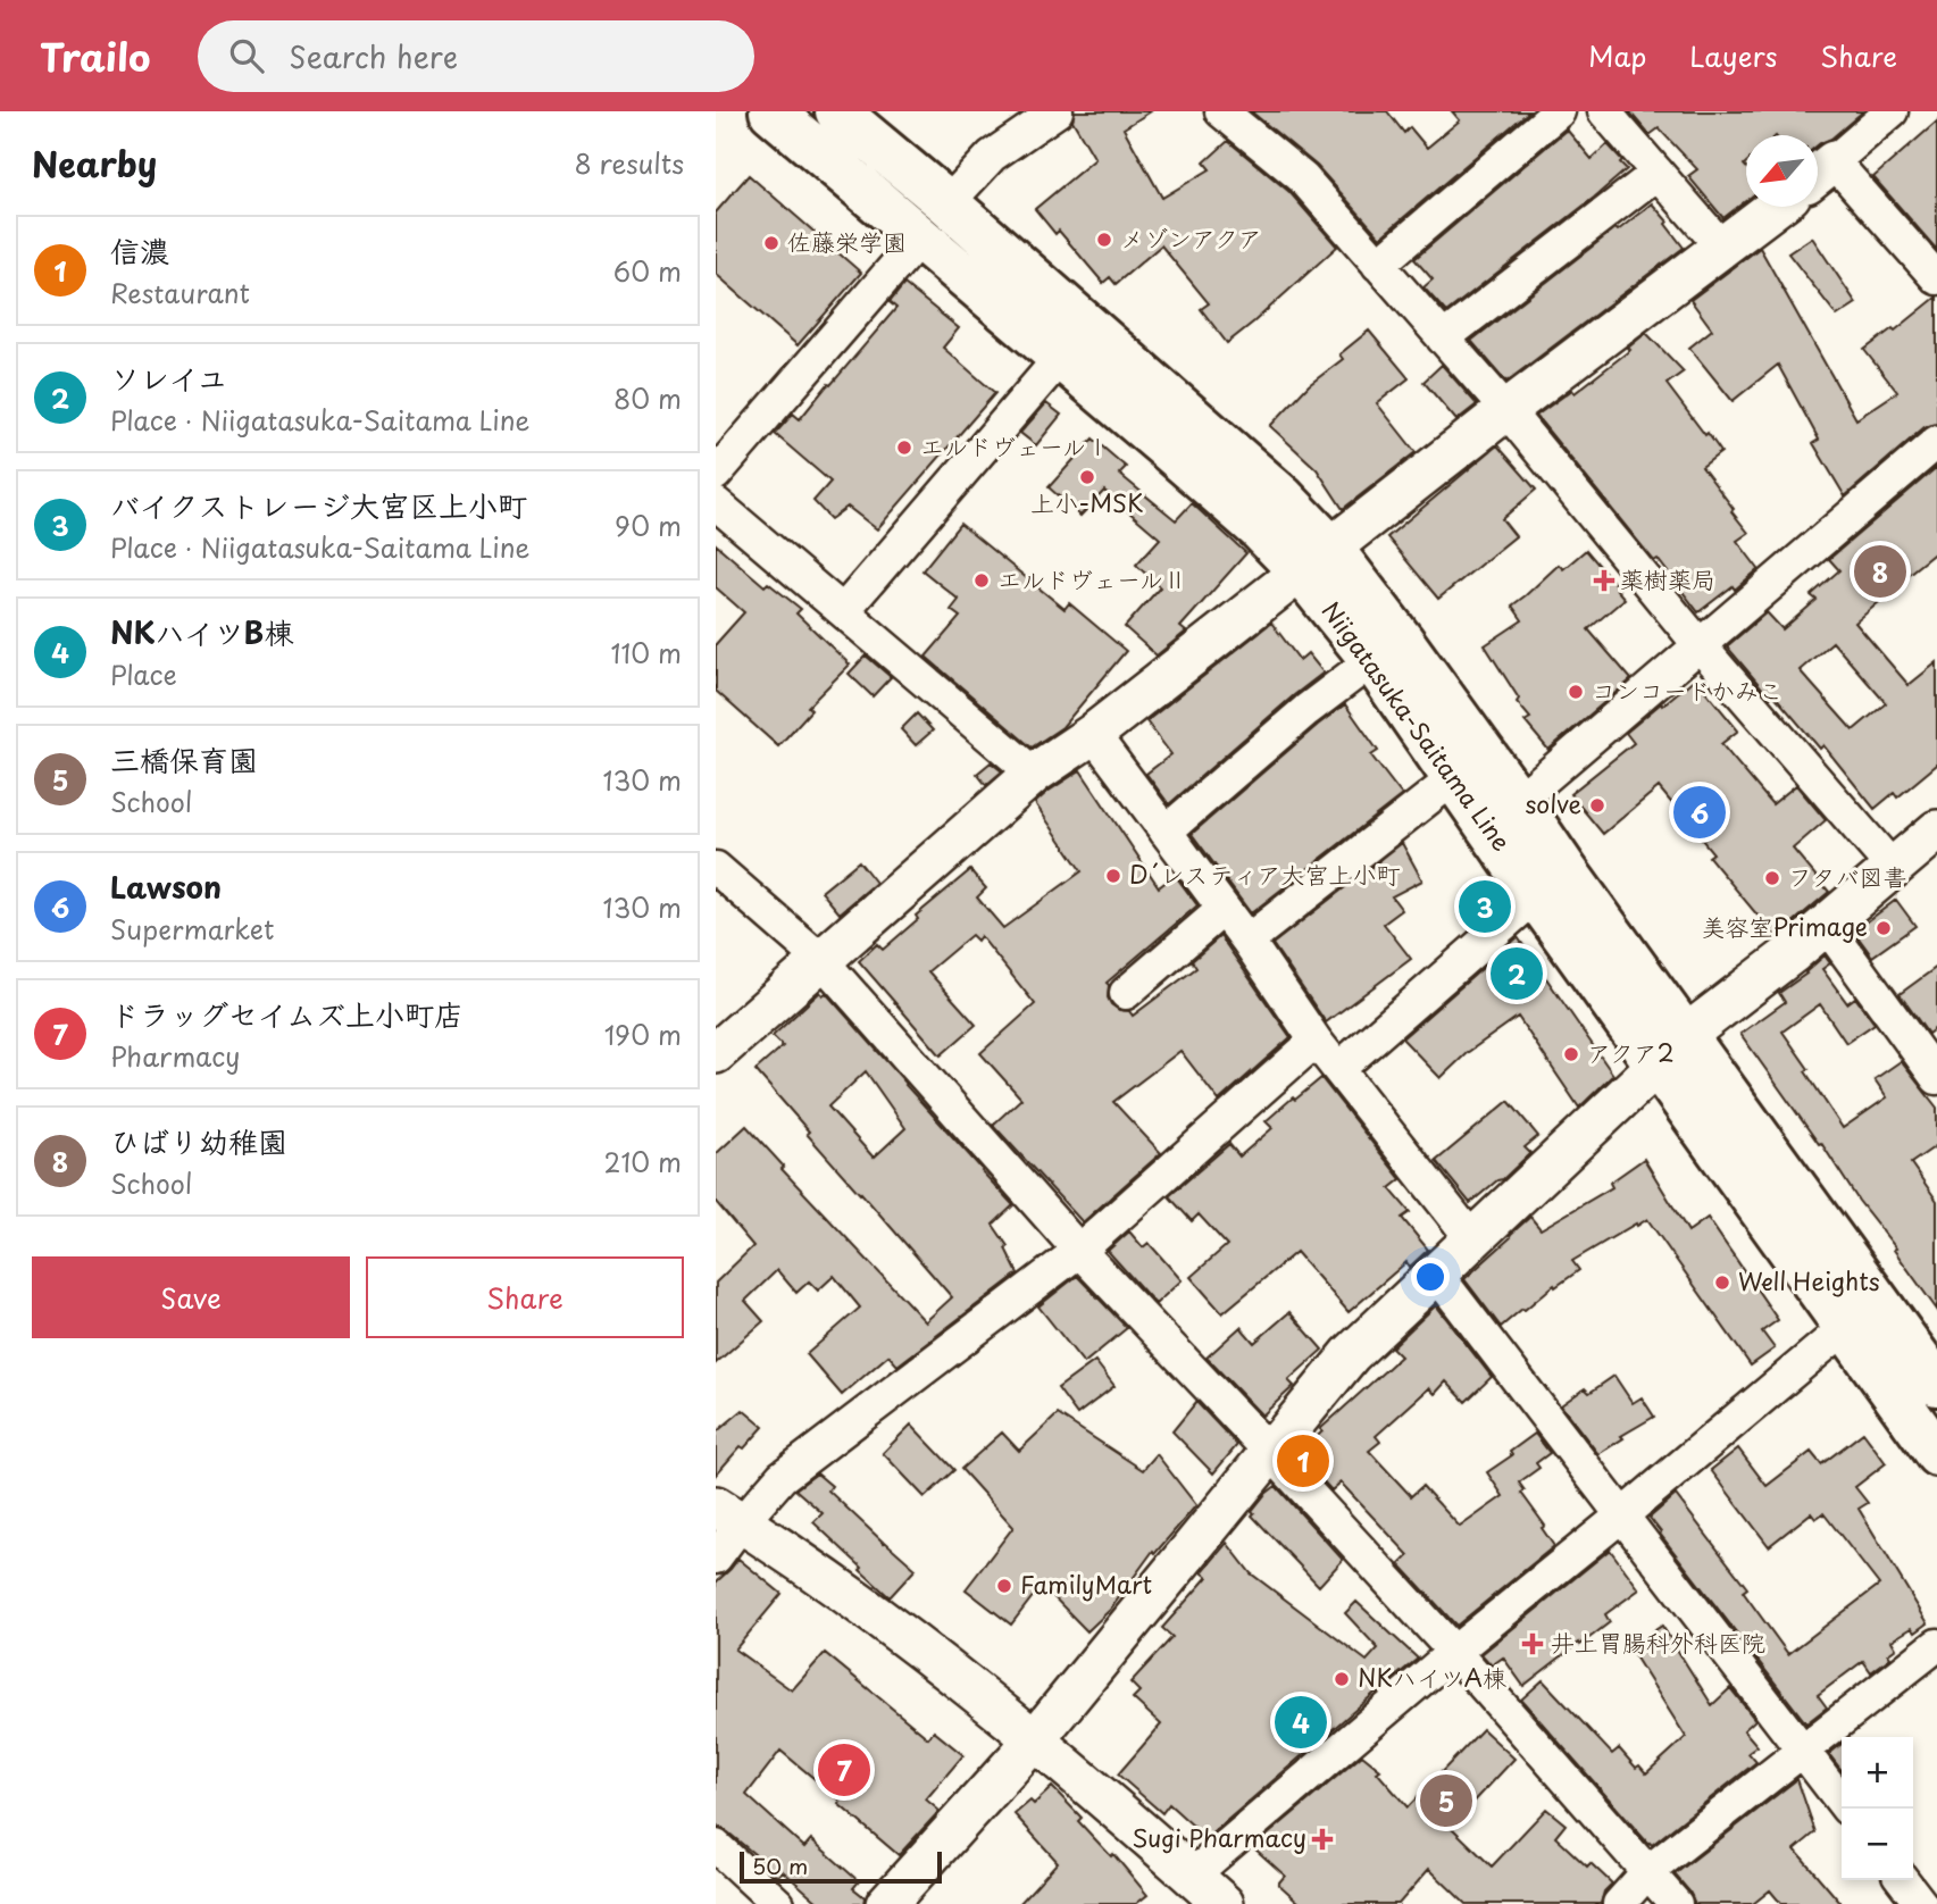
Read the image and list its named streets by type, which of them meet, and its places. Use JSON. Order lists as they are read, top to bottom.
{
  "streets": {
    "main road": ["Niigatasuka-Saitama Line"]
  },
  "places": {
    "other": [
      "メゾンアクア",
      "佐藤栄学園",
      "エルドヴェールⅠ",
      "上小-MSK",
      "エルドヴェールⅡ",
      "コンコードかみこ",
      "solve",
      "D´レスティア大宮上小町",
      "フタバ図書",
      "美容室Primage",
      "アクア2",
      "Well Heights",
      "FamilyMart",
      "NKハイツA棟"
    ],
    "health": ["薬樹薬局", "井上胃腸科外科医院", "Sugi Pharmacy"]
  },
  "scale_bar": "50 m",
  "north": "bottom left",
  "page": {
    "header": "Trailo",
    "search": "Search here",
    "nav": ["Map", "Layers", "Share"],
    "heading": ["Nearby", "8 results"],
    "list": [
      {
        "mark": "1",
        "name": "信濃",
        "note": "Restaurant",
        "value": "60 m"
      },
      {
        "mark": "2",
        "name": "ソレイユ",
        "note": "Place · Niigatasuka-Saitama Line",
        "value": "80 m"
      },
      {
        "mark": "3",
        "name": "バイクストレージ大宮区上小町",
        "note": "Place · Niigatasuka-Saitama Line",
        "value": "90 m"
      },
      {
        "mark": "4",
        "name": "NKハイツB棟",
        "note": "Place",
        "value": "110 m"
      },
      {
        "mark": "5",
        "name": "三橋保育園",
        "note": "School",
        "value": "130 m"
      },
      {
        "mark": "6",
        "name": "Lawson",
        "note": "Supermarket",
        "value": "130 m"
      },
      {
        "mark": "7",
        "name": "ドラッグセイムズ上小町店",
        "note": "Pharmacy",
        "value": "190 m"
      },
      {
        "mark": "8",
        "name": "ひばり幼稚園",
        "note": "School",
        "value": "210 m"
      }
    ],
    "pins": [
      "8",
      "6",
      "3",
      "2",
      "1",
      "4",
      "7",
      "5"
    ],
    "buttons": ["Save", "Share"],
    "map_buttons": ["+", "−"],
    "scale": "50 m"
  }
}
